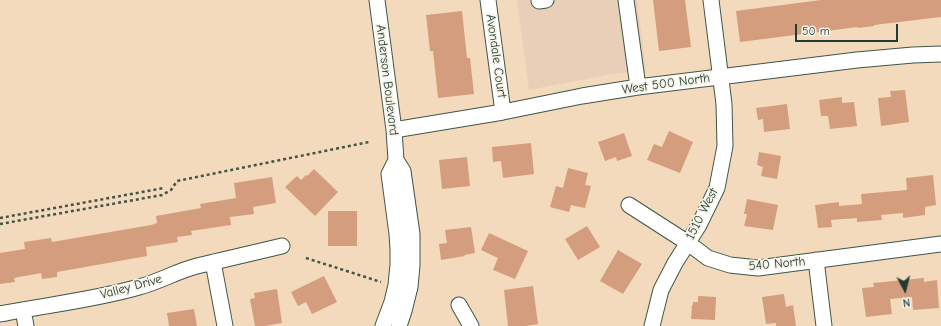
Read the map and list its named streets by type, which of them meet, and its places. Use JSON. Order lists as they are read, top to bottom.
{
  "streets": {
    "street": [
      "Avondale Court",
      "Anderson Boulevard",
      "West 500 North",
      "1510 West",
      "540 North",
      "Valley Drive"
    ]
  },
  "crossings": [
    ["Avondale Court", "West 500 North"],
    ["Anderson Boulevard", "West 500 North"],
    ["West 500 North", "1510 West"],
    ["1510 West", "540 North"]
  ],
  "scale_bar": "50 m",
  "north": "bottom"
}
